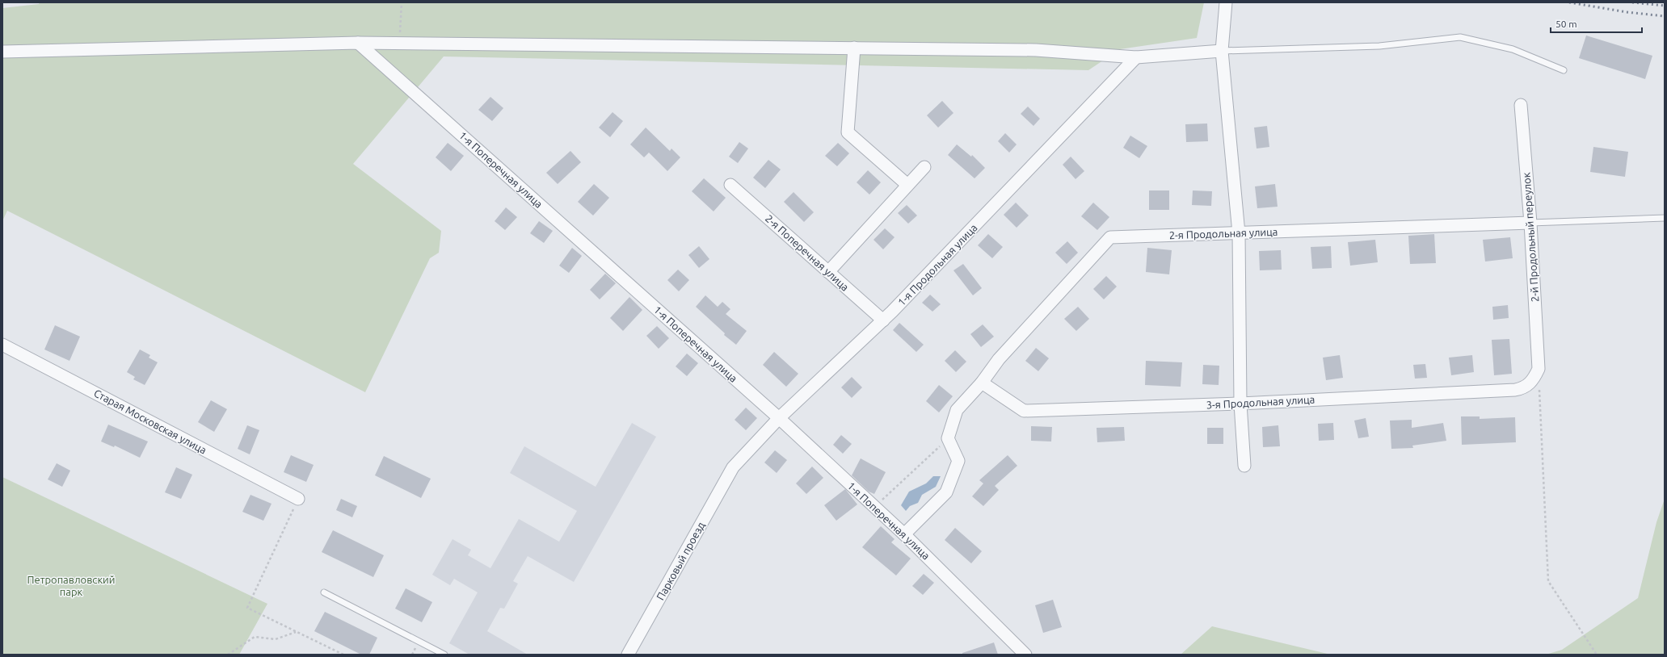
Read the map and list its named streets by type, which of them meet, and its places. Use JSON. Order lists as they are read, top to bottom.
{
  "streets": {
    "street": [
      "1-я Поперечная улица",
      "2-я Продольная улица",
      "2-й Продольный переулок",
      "2-я Поперечная улица",
      "1-я Продольная улица",
      "3-я Продольная улица",
      "Старая Московская улица",
      "Парковый проезд"
    ]
  },
  "crossings": [
    ["1-я Поперечная улица", "1-я Продольная улица"],
    ["2-я Продольная улица", "2-й Продольный переулок"],
    ["2-я Продольная улица", "3-я Продольная улица"],
    ["2-й Продольный переулок", "3-я Продольная улица"],
    ["2-я Поперечная улица", "1-я Продольная улица"],
    ["1-я Продольная улица", "Парковый проезд"]
  ],
  "parks": ["Петропавловский парк"],
  "scale_bar": "50 m"
}
